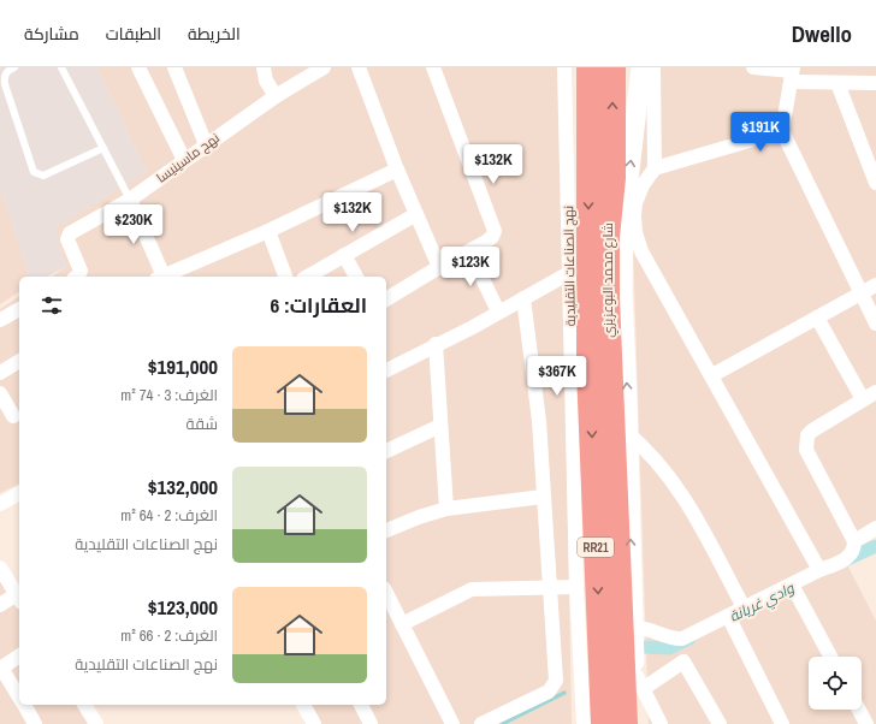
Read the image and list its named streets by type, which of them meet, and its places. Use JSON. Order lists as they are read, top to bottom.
{
  "streets": {
    "highway": ["شارع محمد البوعزيزي", "RR21"],
    "street": ["نهج ماسينيسا", "نهج الصناعات التقليدية"]
  },
  "water": ["وادي غريانة"],
  "page": {
    "header": "Dwello",
    "nav": ["الخريطة", "الطبقات", "مشاركة"],
    "price": [
      "$191K",
      "$132K",
      "$132K",
      "$230K",
      "$123K",
      "$367K"
    ],
    "heading": "العقارات: 6",
    "list": [
      {
        "name": "$191,000",
        "note": "الغرف: 3 · 74 m² · شقة"
      },
      {
        "name": "$132,000",
        "note": "الغرف: 2 · 64 m² · نهج الصناعات التقليدية"
      },
      {
        "name": "$123,000",
        "note": "الغرف: 2 · 66 m² · نهج الصناعات التقليدية"
      }
    ]
  }
}
